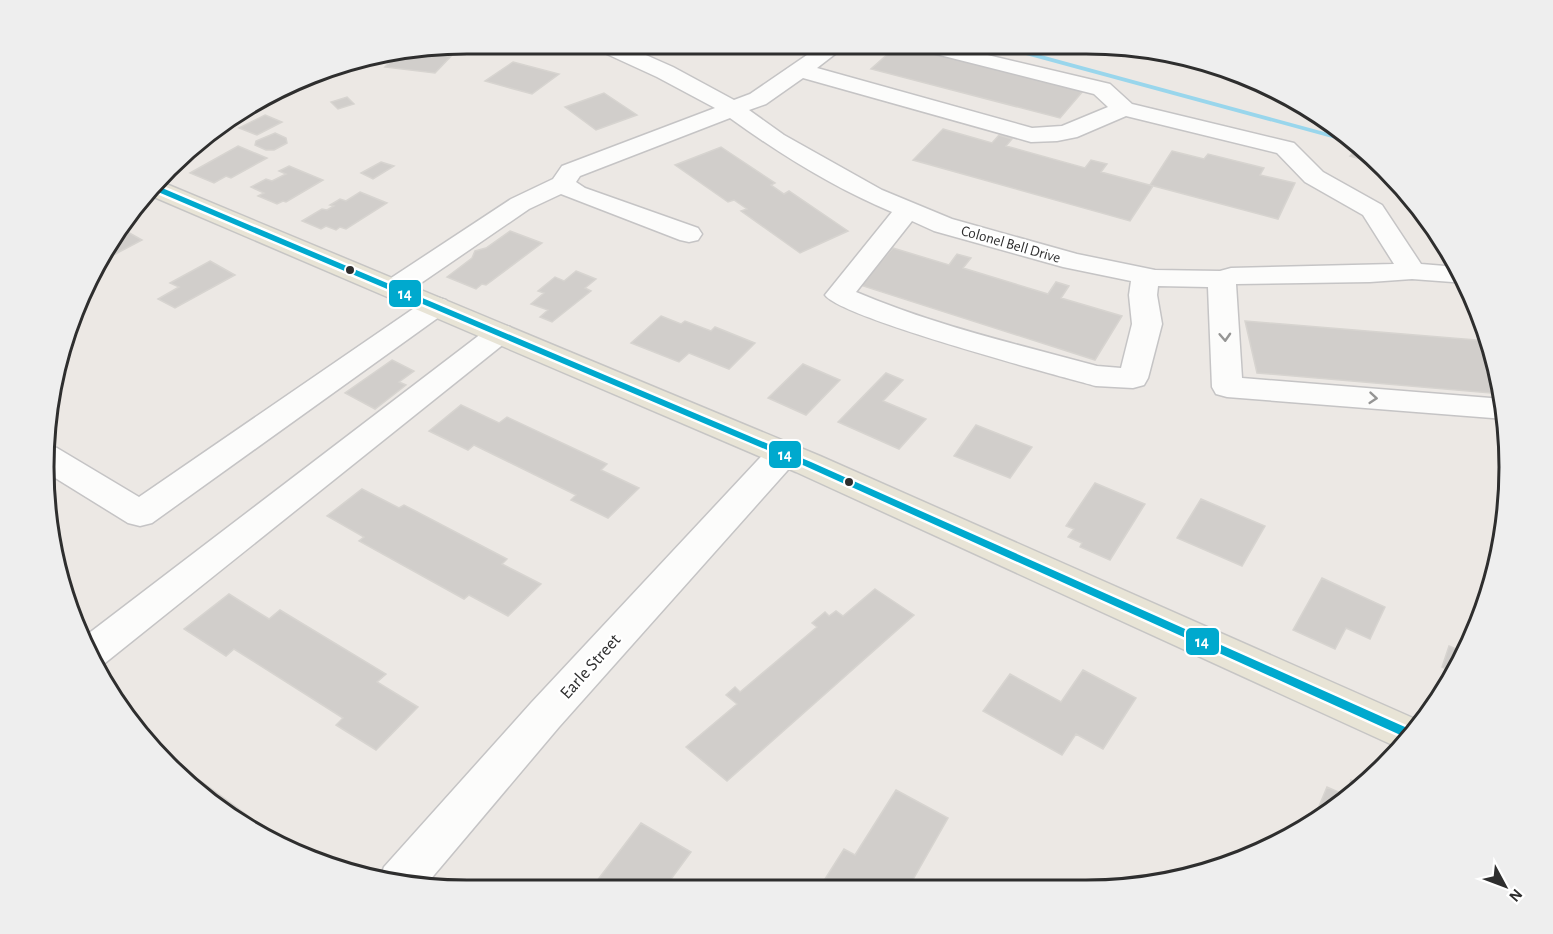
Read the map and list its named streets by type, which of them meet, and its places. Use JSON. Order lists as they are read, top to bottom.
{
  "streets": {
    "street": ["Colonel Bell Drive", "Earle Street"]
  },
  "lines": ["transit line 14"],
  "north": "bottom right"
}
